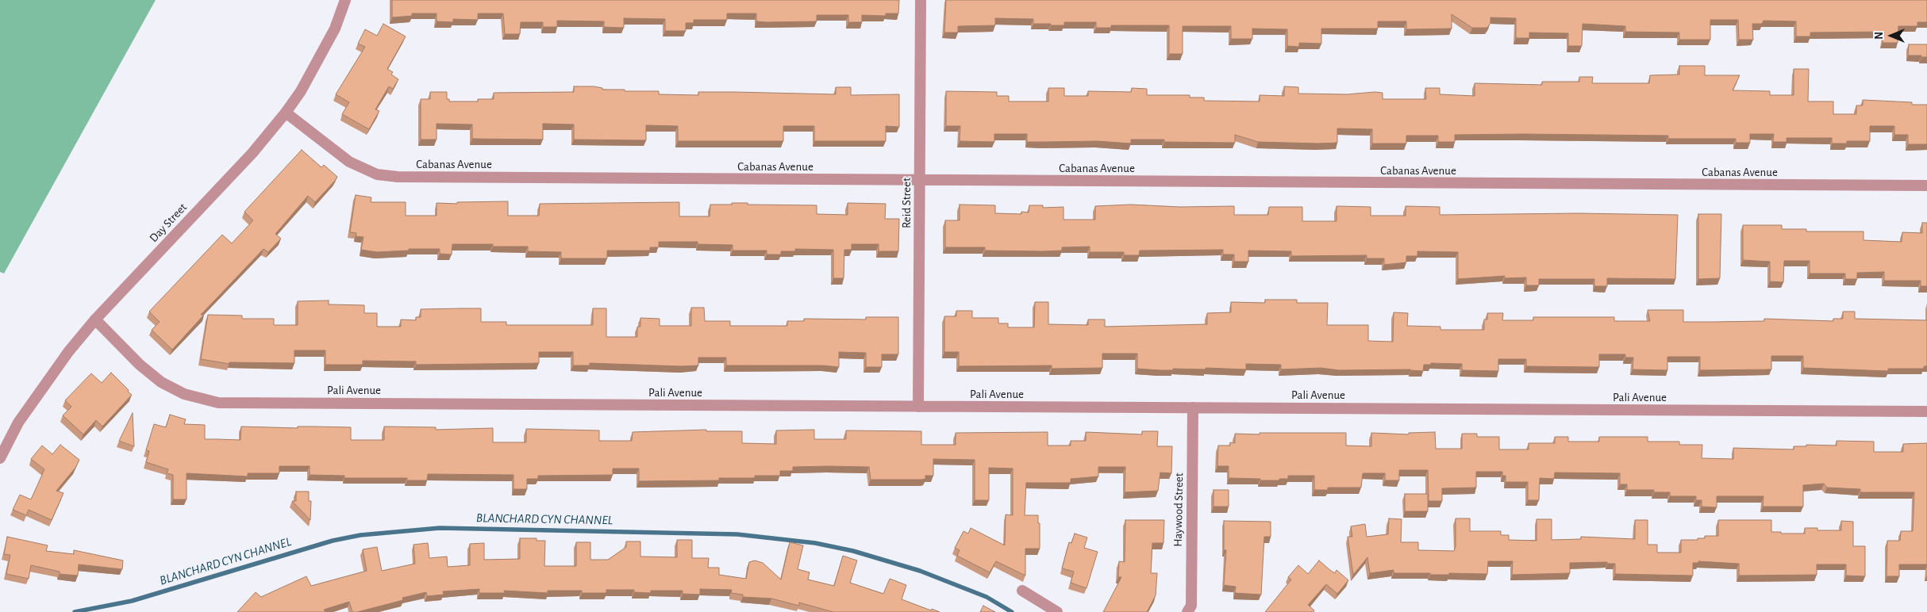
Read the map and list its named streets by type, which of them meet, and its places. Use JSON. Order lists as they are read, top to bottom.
{
  "streets": {
    "street": [
      "Cabanas Avenue",
      "Reid Street",
      "Day Street",
      "Pali Avenue",
      "Haywood Street"
    ]
  },
  "crossings": [
    ["Cabanas Avenue", "Reid Street"],
    ["Cabanas Avenue", "Day Street"],
    ["Reid Street", "Pali Avenue"],
    ["Day Street", "Pali Avenue"],
    ["Pali Avenue", "Haywood Street"]
  ],
  "water": ["BLANCHARD CYN CHANNEL"],
  "north": "left"
}
